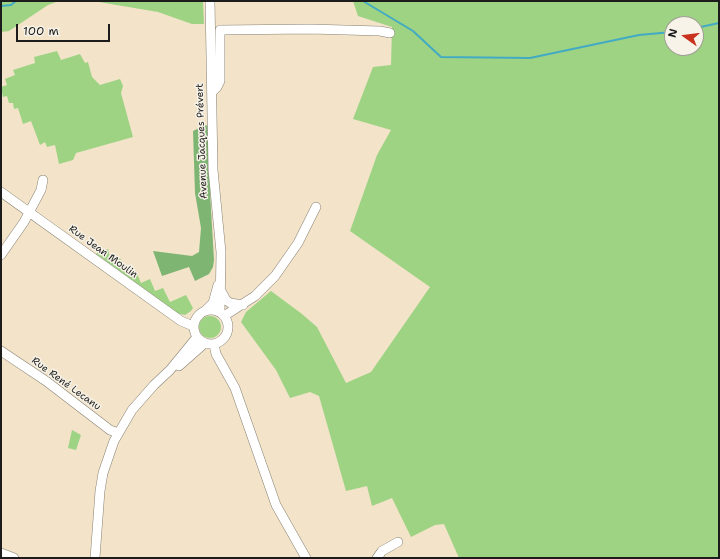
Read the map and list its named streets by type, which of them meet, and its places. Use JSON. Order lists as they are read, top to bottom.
{
  "streets": {
    "street": ["Avenue Jacques Prévert", "Rue Jean Moulin", "Rue René Lecanu"]
  },
  "crossings": [
    ["Avenue Jacques Prévert", "Rue Jean Moulin"]
  ],
  "scale_bar": "100 m",
  "north": "left"
}
